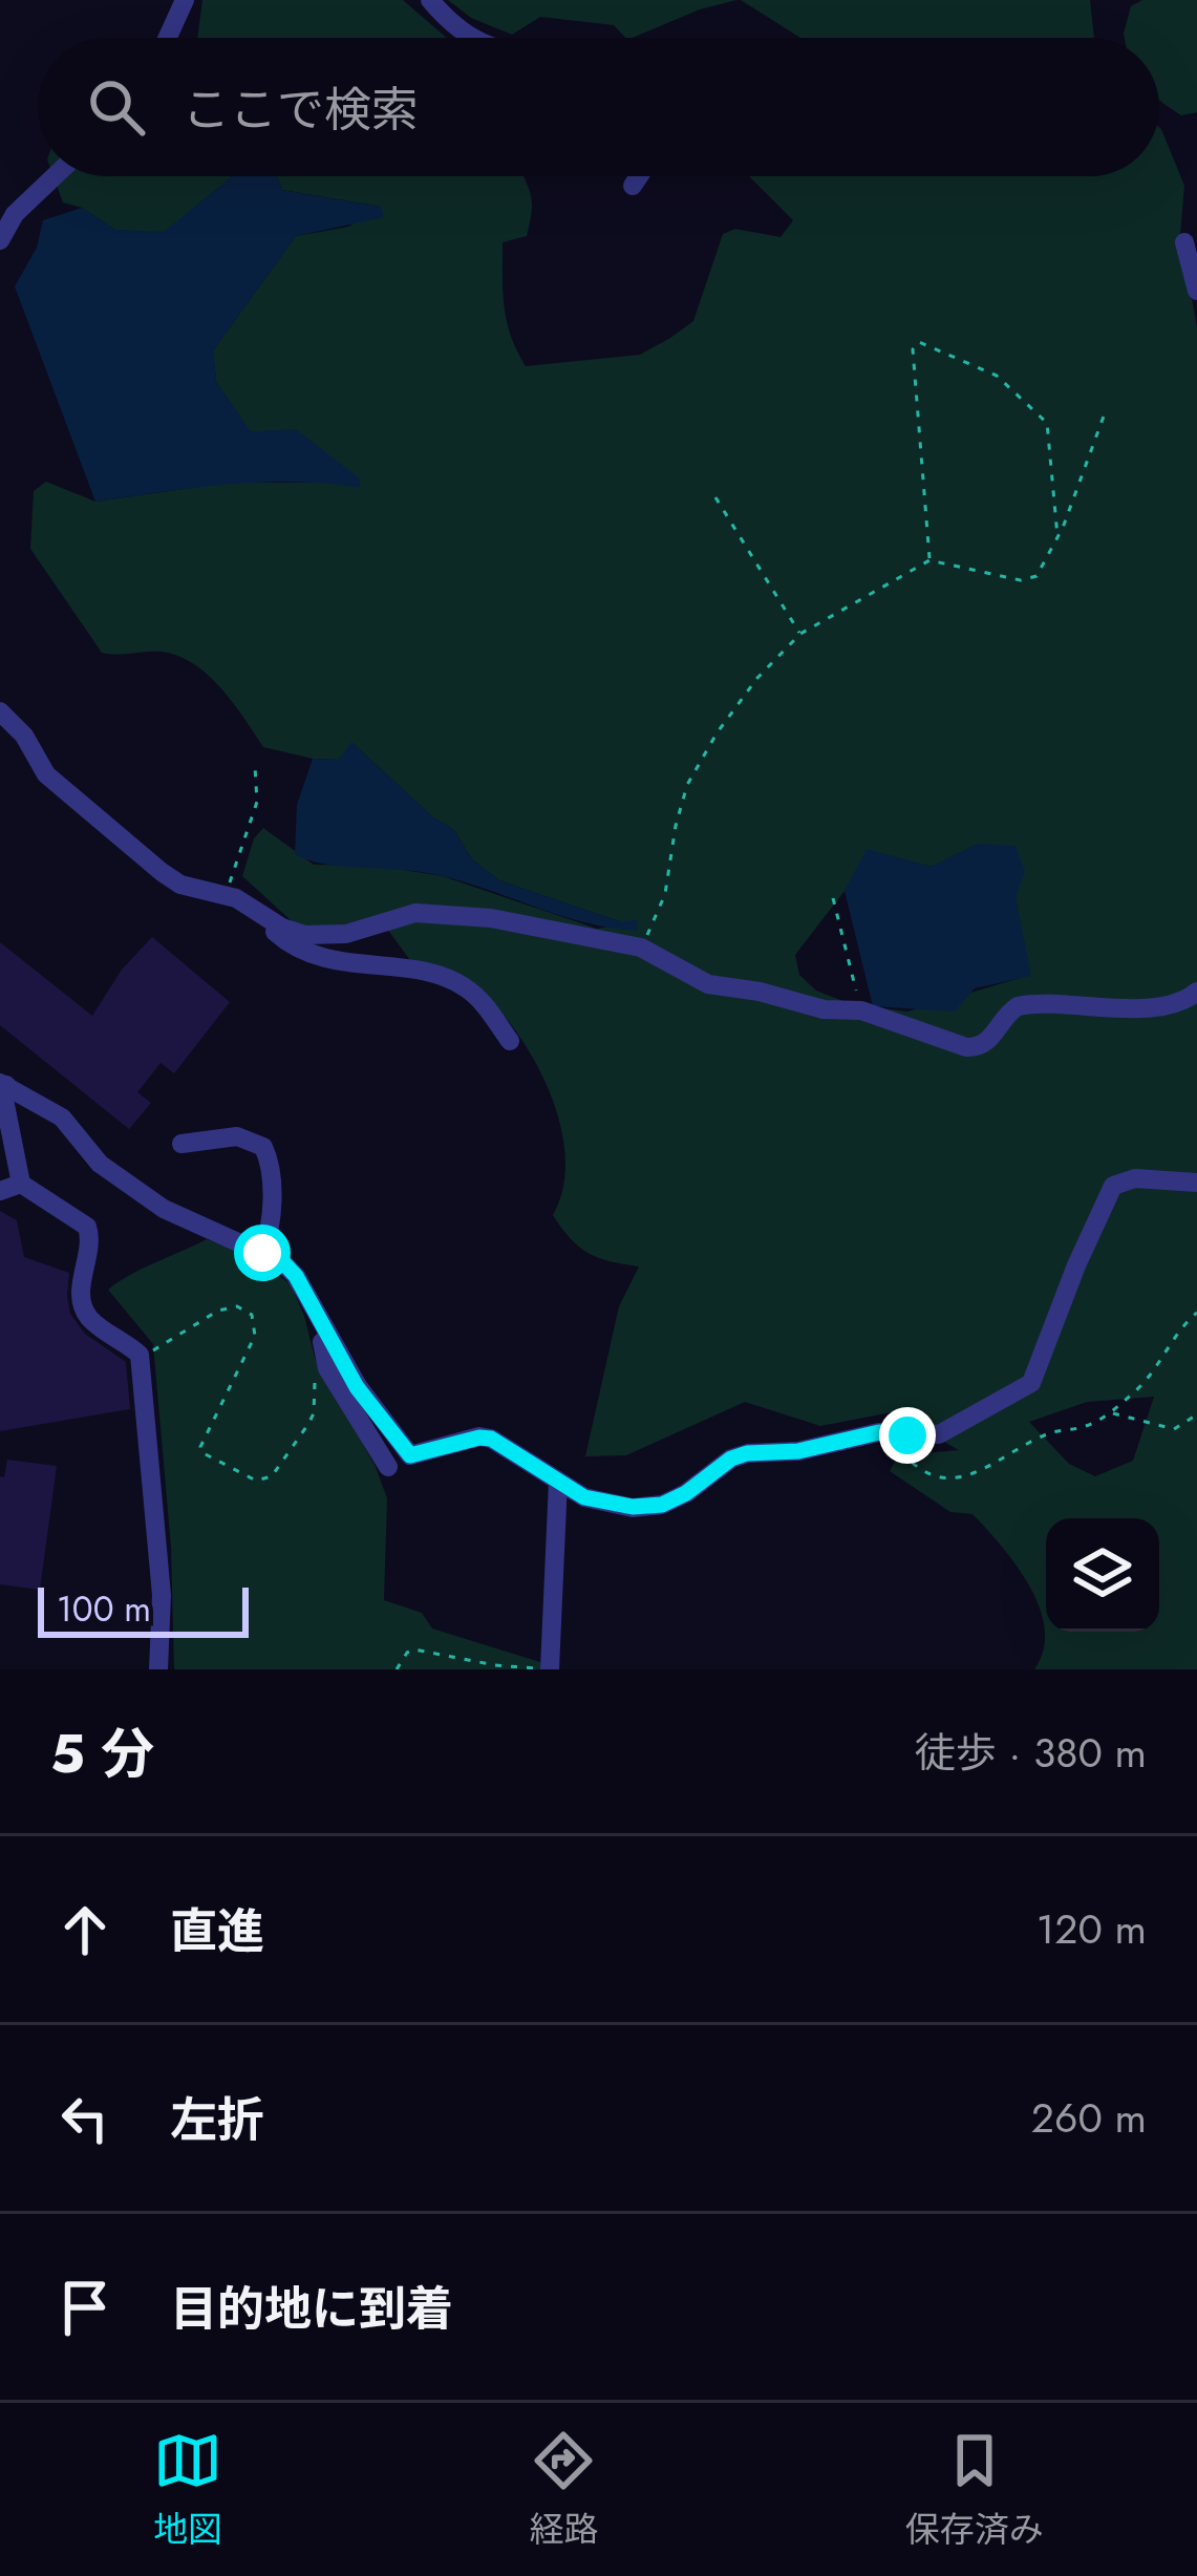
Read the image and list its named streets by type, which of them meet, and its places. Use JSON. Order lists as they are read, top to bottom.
{
  "scale_bar": "100 m",
  "page": {
    "search": "ここで検索",
    "scale": "100 m",
    "heading": ["5 分", "徒歩 · 380 m"],
    "list": [
      ["直進", "120 m"],
      ["左折", "260 m"],
      "目的地に到着"
    ],
    "nav": ["地図", "経路", "保存済み"]
  }
}
